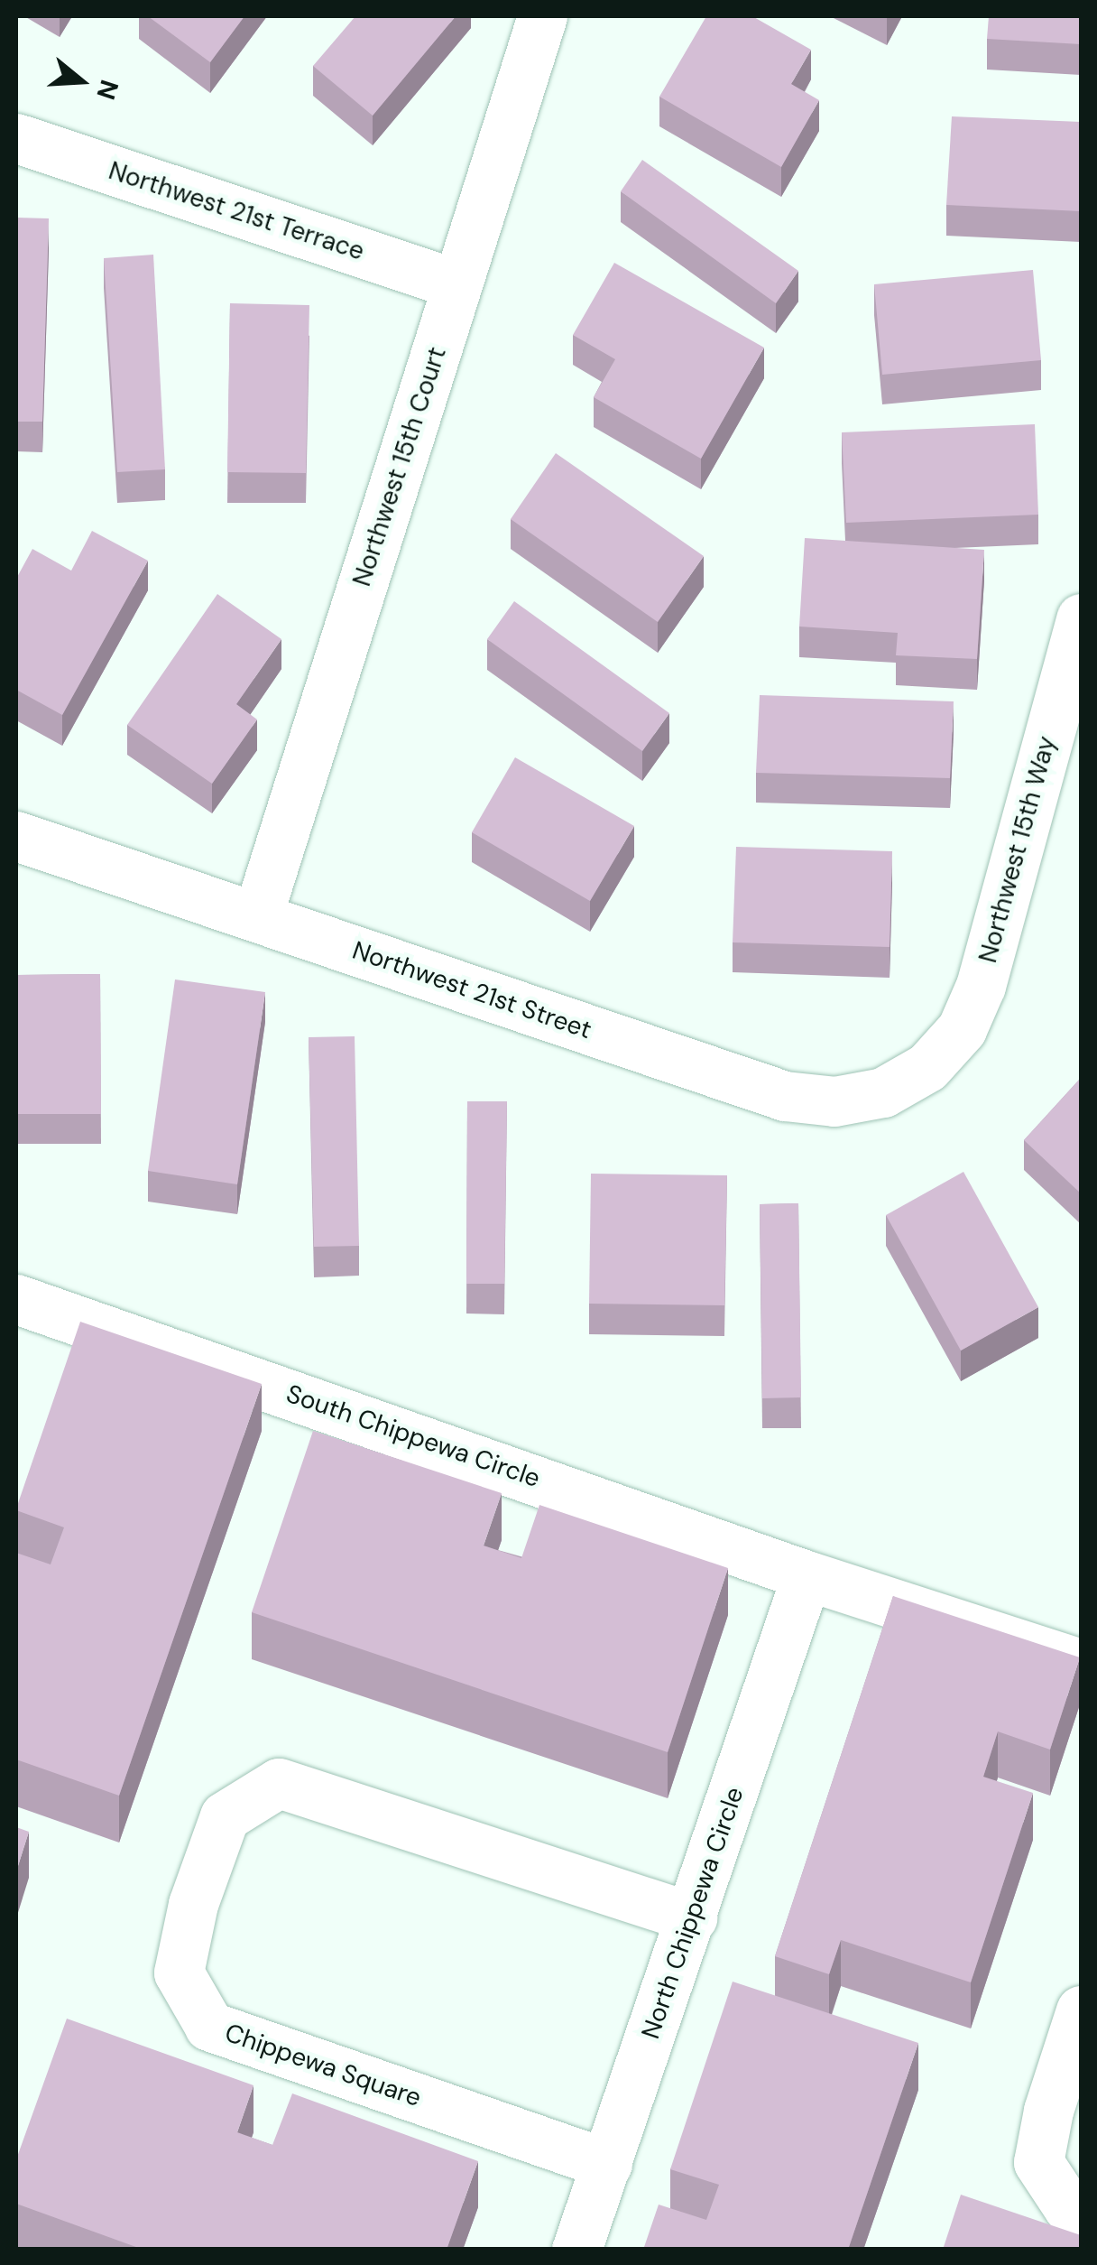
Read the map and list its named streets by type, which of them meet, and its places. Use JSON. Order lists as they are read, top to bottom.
{
  "streets": {
    "street": [
      "Northwest 21st Terrace",
      "Northwest 15th Court",
      "Northwest 15th Way",
      "Northwest 21st Street",
      "South Chippewa Circle",
      "North Chippewa Circle",
      "Chippewa Square"
    ]
  },
  "crossings": [
    ["Northwest 21st Terrace", "Northwest 15th Court"],
    ["Northwest 15th Court", "Northwest 21st Street"],
    ["Northwest 15th Way", "Northwest 21st Street"],
    ["South Chippewa Circle", "North Chippewa Circle"],
    ["North Chippewa Circle", "Chippewa Square"]
  ],
  "north": "right"
}
